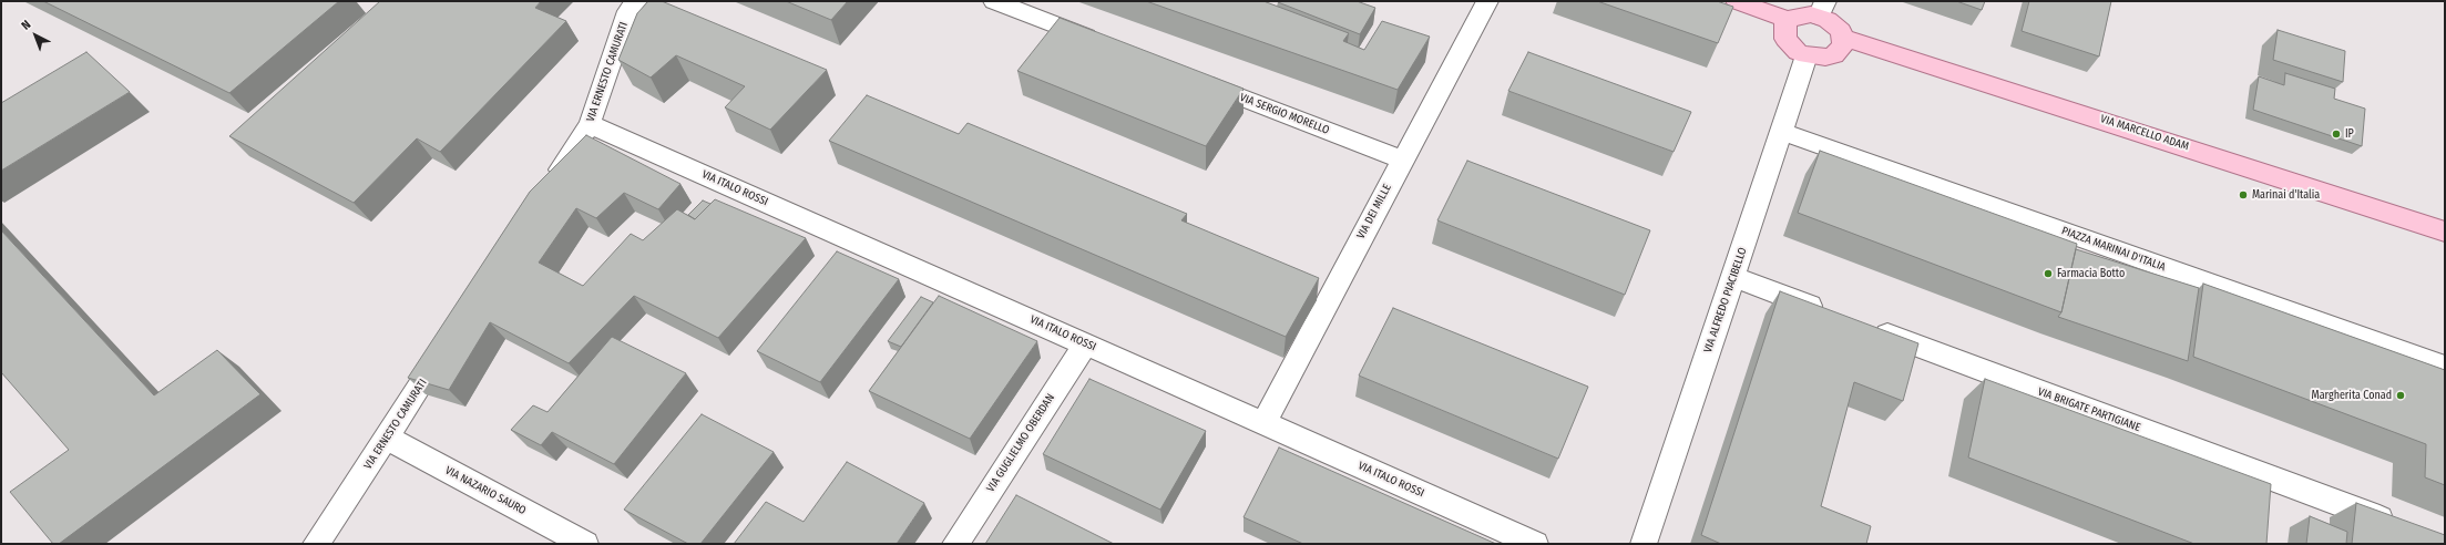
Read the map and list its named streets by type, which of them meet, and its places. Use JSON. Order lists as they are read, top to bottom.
{
  "streets": {
    "main road": ["VIA MARCELLO ADAM"],
    "street": [
      "VIA ERNESTO CAMURATI",
      "VIA SERGIO MORELLO",
      "VIA ITALO ROSSI",
      "VIA DEI MILLE",
      "PIAZZA MARINAI D'ITALIA",
      "VIA ALFREDO PIACIBELLO",
      "VIA BRIGATE PARTIGIANE",
      "VIA GUGLIELMO OBERDAN",
      "VIA NAZARIO SAURO"
    ]
  },
  "crossings": [
    ["VIA ERNESTO CAMURATI", "VIA ITALO ROSSI"],
    ["VIA ERNESTO CAMURATI", "VIA NAZARIO SAURO"],
    ["VIA SERGIO MORELLO", "VIA DEI MILLE"],
    ["VIA MARCELLO ADAM", "VIA ALFREDO PIACIBELLO"],
    ["VIA ITALO ROSSI", "VIA DEI MILLE"],
    ["VIA ITALO ROSSI", "VIA GUGLIELMO OBERDAN"],
    ["PIAZZA MARINAI D'ITALIA", "VIA ALFREDO PIACIBELLO"]
  ],
  "places": [
    "IP",
    "Marinai d'Italia",
    "Farmacia Botto",
    "Margherita Conad"
  ],
  "north": "top left"
}
